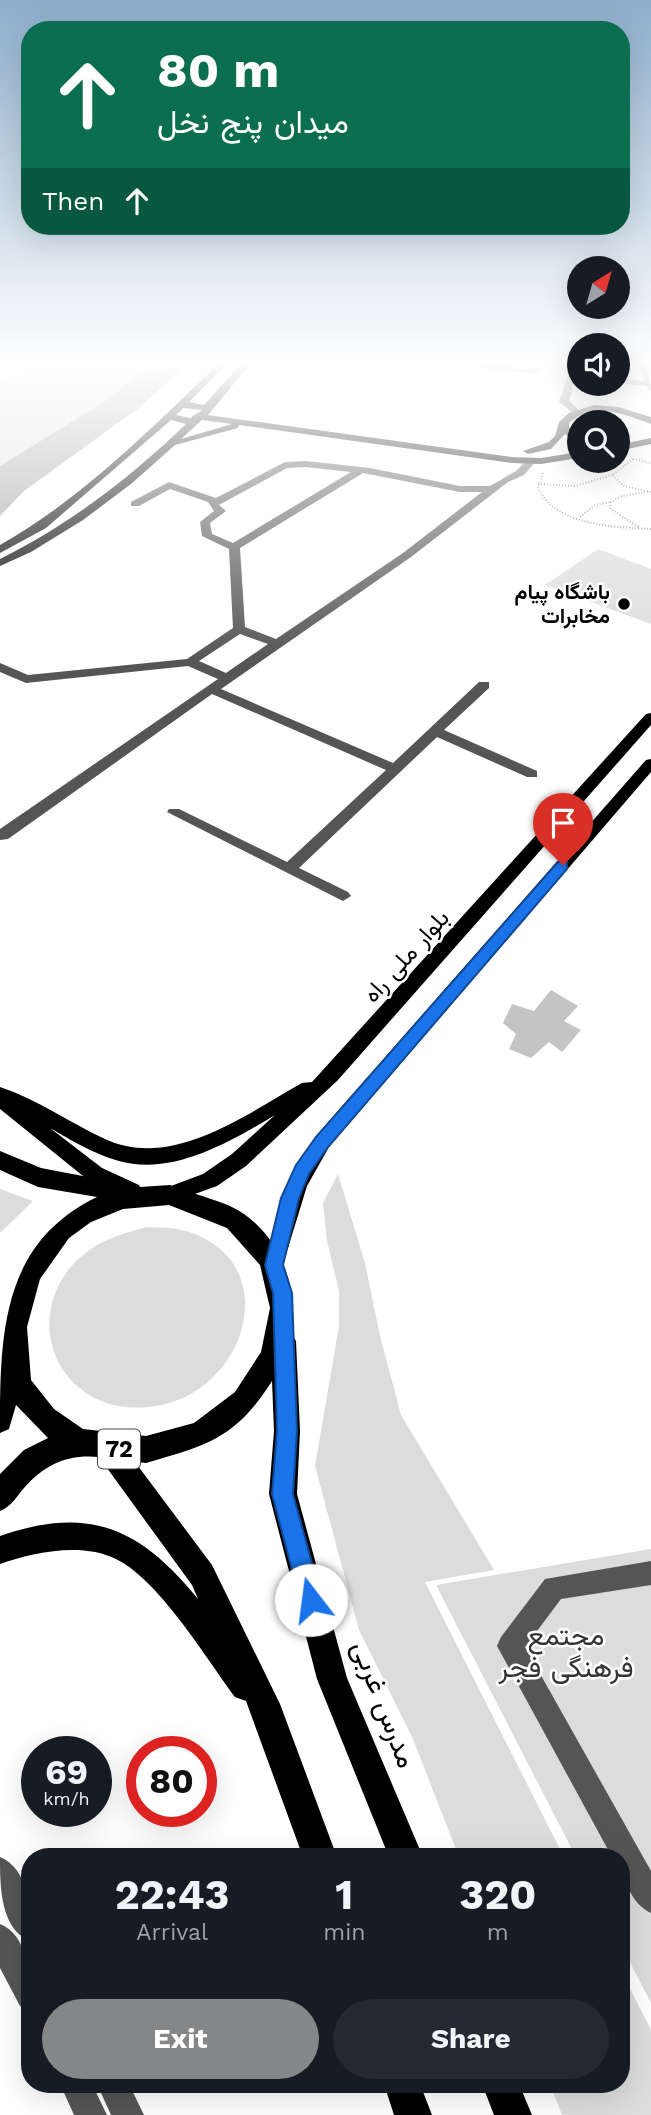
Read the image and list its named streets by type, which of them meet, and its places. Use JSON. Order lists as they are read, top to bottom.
{
  "streets": {
    "highway": ["72", "مدرس غربی"],
    "main road": ["بلوار ملی راه"]
  },
  "crossings": [
    ["بلوار ملی راه", "72"],
    ["72", "مدرس غربی"]
  ],
  "parks": ["مجتمع فرهنگی فجر"],
  "places": ["باشگاه پیام مخابرات"],
  "north": "top right",
  "page": {
    "turn": ["80 m", "میدان پنج نخل"],
    "then": "Then",
    "speed": "69 km/h",
    "limit": "80",
    "eta": [
      "22:43",
      "Arrival",
      "1",
      "min",
      "320",
      "m"
    ],
    "buttons": ["Exit", "Share"]
  }
}
